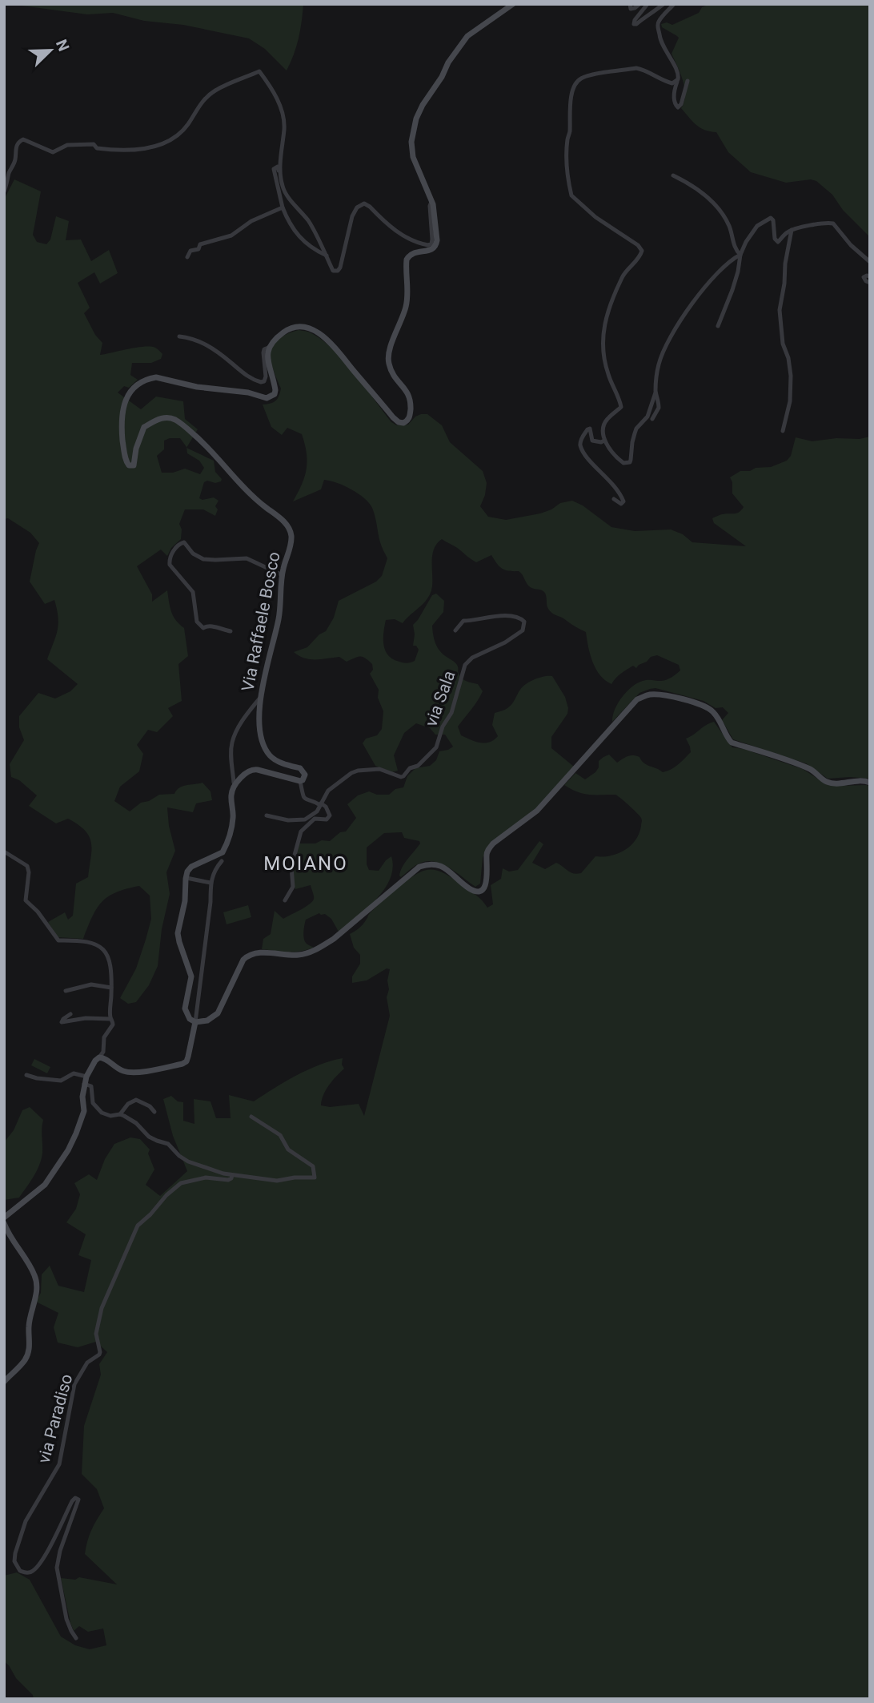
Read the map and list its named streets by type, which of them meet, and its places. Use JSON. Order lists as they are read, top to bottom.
{
  "streets": {
    "street": ["Via Raffaele Bosco", "via Sala", "via Paradiso"]
  },
  "districts": ["MOIANO"],
  "north": "top right"
}
